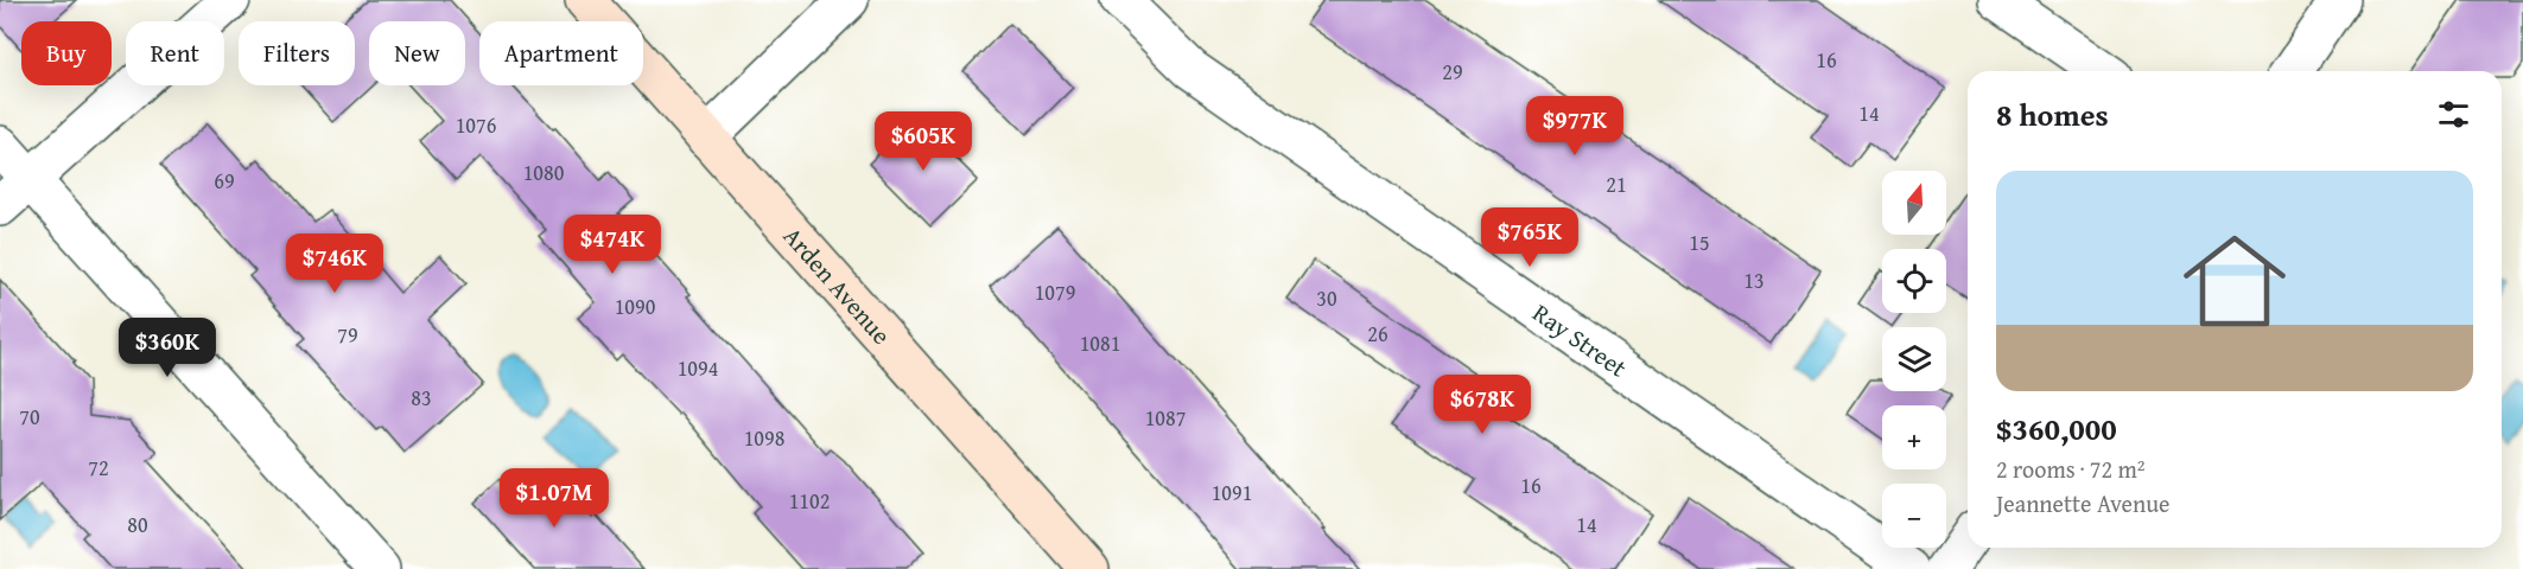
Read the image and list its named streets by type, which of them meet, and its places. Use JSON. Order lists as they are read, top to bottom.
{
  "streets": {
    "street": ["Arden Avenue", "Ray Street"]
  },
  "house_numbers": [
    "16",
    "29",
    "14",
    "1076",
    "1080",
    "69",
    "21",
    "15",
    "13",
    "1079",
    "30",
    "1090",
    "26",
    "79",
    "1081",
    "1094",
    "83",
    "70",
    "1087",
    "1098",
    "72",
    "16",
    "1091",
    "1102",
    "80",
    "14"
  ],
  "north": "top",
  "page": {
    "chip": [
      "Buy",
      "Rent",
      "Filters",
      "New",
      "Apartment"
    ],
    "heading": "8 homes",
    "price": [
      "$977K",
      "$605K",
      "$765K",
      "$474K",
      "$746K",
      "$360K",
      "$678K",
      "$1.07M"
    ],
    "list": [
      {
        "name": "$360,000",
        "note": "2 rooms · 72 m² · Jeannette Avenue"
      }
    ],
    "map_buttons": ["+", "−"]
  }
}
